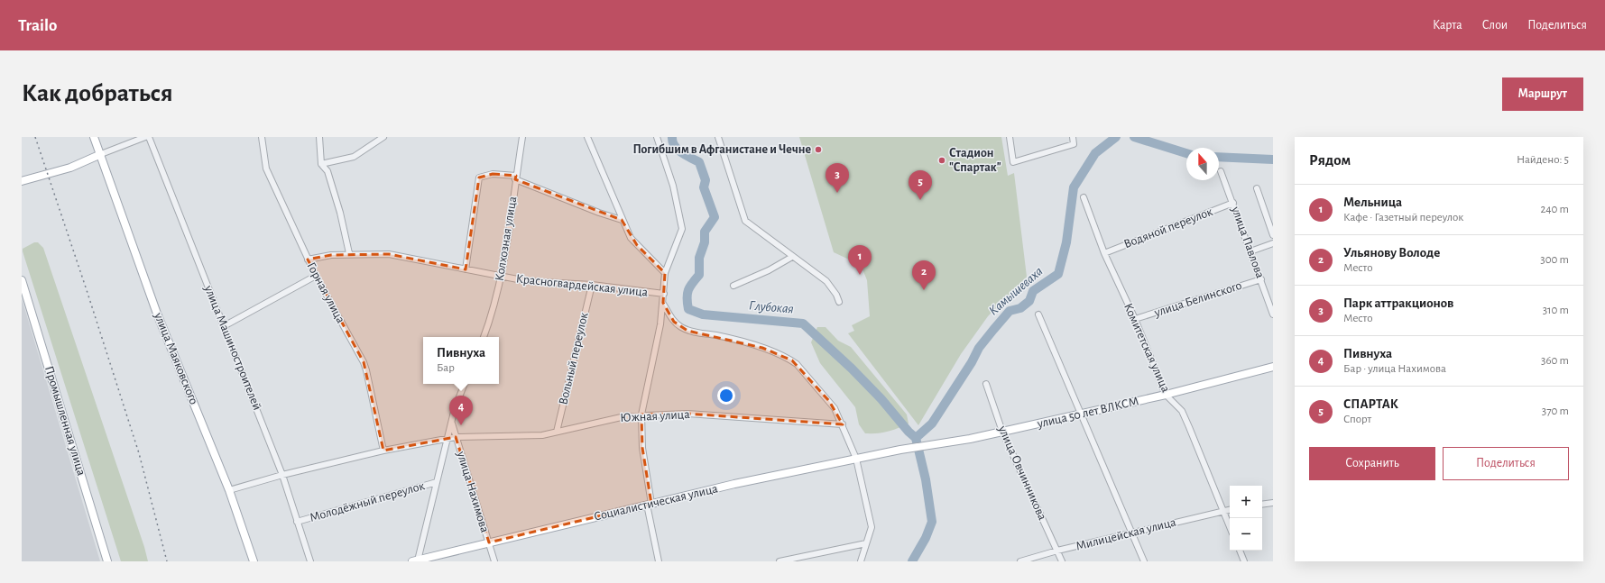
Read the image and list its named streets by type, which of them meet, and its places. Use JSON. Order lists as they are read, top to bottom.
{
  "streets": {
    "main road": [
      "улица Маяковского",
      "улица 50 лет ВЛКСМ",
      "Промышленная улица",
      "Социалистическая улица"
    ],
    "street": [
      "Водяной переулок",
      "Колхозная улица",
      "улица Павлова",
      "Красногвардейская улица",
      "Горная улица",
      "улица Белинского",
      "улица Машиностроителей",
      "Комитетская улица",
      "Вольный переулок",
      "Южная улица",
      "улица Овчинникова",
      "улица Нахимова",
      "Молодёжный переулок",
      "Милицейская улица"
    ]
  },
  "crossings": [
    ["Водяной переулок", "улица Павлова"],
    ["Водяной переулок", "Комитетская улица"],
    ["Колхозная улица", "Красногвардейская улица"],
    ["улица Павлова", "улица Белинского"],
    ["Красногвардейская улица", "Горная улица"],
    ["Красногвардейская улица", "Вольный переулок"],
    ["Горная улица", "Южная улица"],
    ["улица Белинского", "Комитетская улица"],
    ["улица Машиностроителей", "Южная улица"],
    ["улица Машиностроителей", "Молодёжный переулок"],
    ["Комитетская улица", "улица 50 лет ВЛКСМ"],
    ["Комитетская улица", "Милицейская улица"],
    ["улица Маяковского", "Южная улица"],
    ["Вольный переулок", "Южная улица"],
    ["улица 50 лет ВЛКСМ", "улица Овчинникова"],
    ["улица 50 лет ВЛКСМ", "Социалистическая улица"],
    ["Южная улица", "улица Нахимова"],
    ["улица Овчинникова", "Милицейская улица"],
    ["улица Нахимова", "Социалистическая улица"]
  ],
  "water": ["Камышеваха", "Глубокая"],
  "places": ["Погибшим в Афганистане и Чечне", "Стадион \"Спартак\""],
  "north": "top",
  "page": {
    "header": "Trailo",
    "nav": ["Карта", "Слои", "Поделиться"],
    "buttons": [
      "Маршрут",
      ["Сохранить", "Поделиться"]
    ],
    "title": "Как добраться",
    "heading": ["Рядом", "Найдено: 5"],
    "pins": [
      "3",
      "5",
      "1",
      "2",
      "4"
    ],
    "list": [
      {
        "mark": "1",
        "name": "Мельница",
        "note": "Кафе · Газетный переулок",
        "value": "240 m"
      },
      {
        "mark": "2",
        "name": "Ульянову Володе",
        "note": "Место",
        "value": "300 m"
      },
      {
        "mark": "3",
        "name": "Парк аттракционов",
        "note": "Место",
        "value": "310 m"
      },
      {
        "mark": "4",
        "name": "Пивнуха",
        "note": "Бар · улица Нахимова",
        "value": "360 m"
      },
      {
        "mark": "5",
        "name": "СПАРТАК",
        "note": "Спорт",
        "value": "370 m"
      }
    ],
    "popup": ["Пивнуха", "Бар"],
    "map_buttons": ["+", "−"]
  }
}
